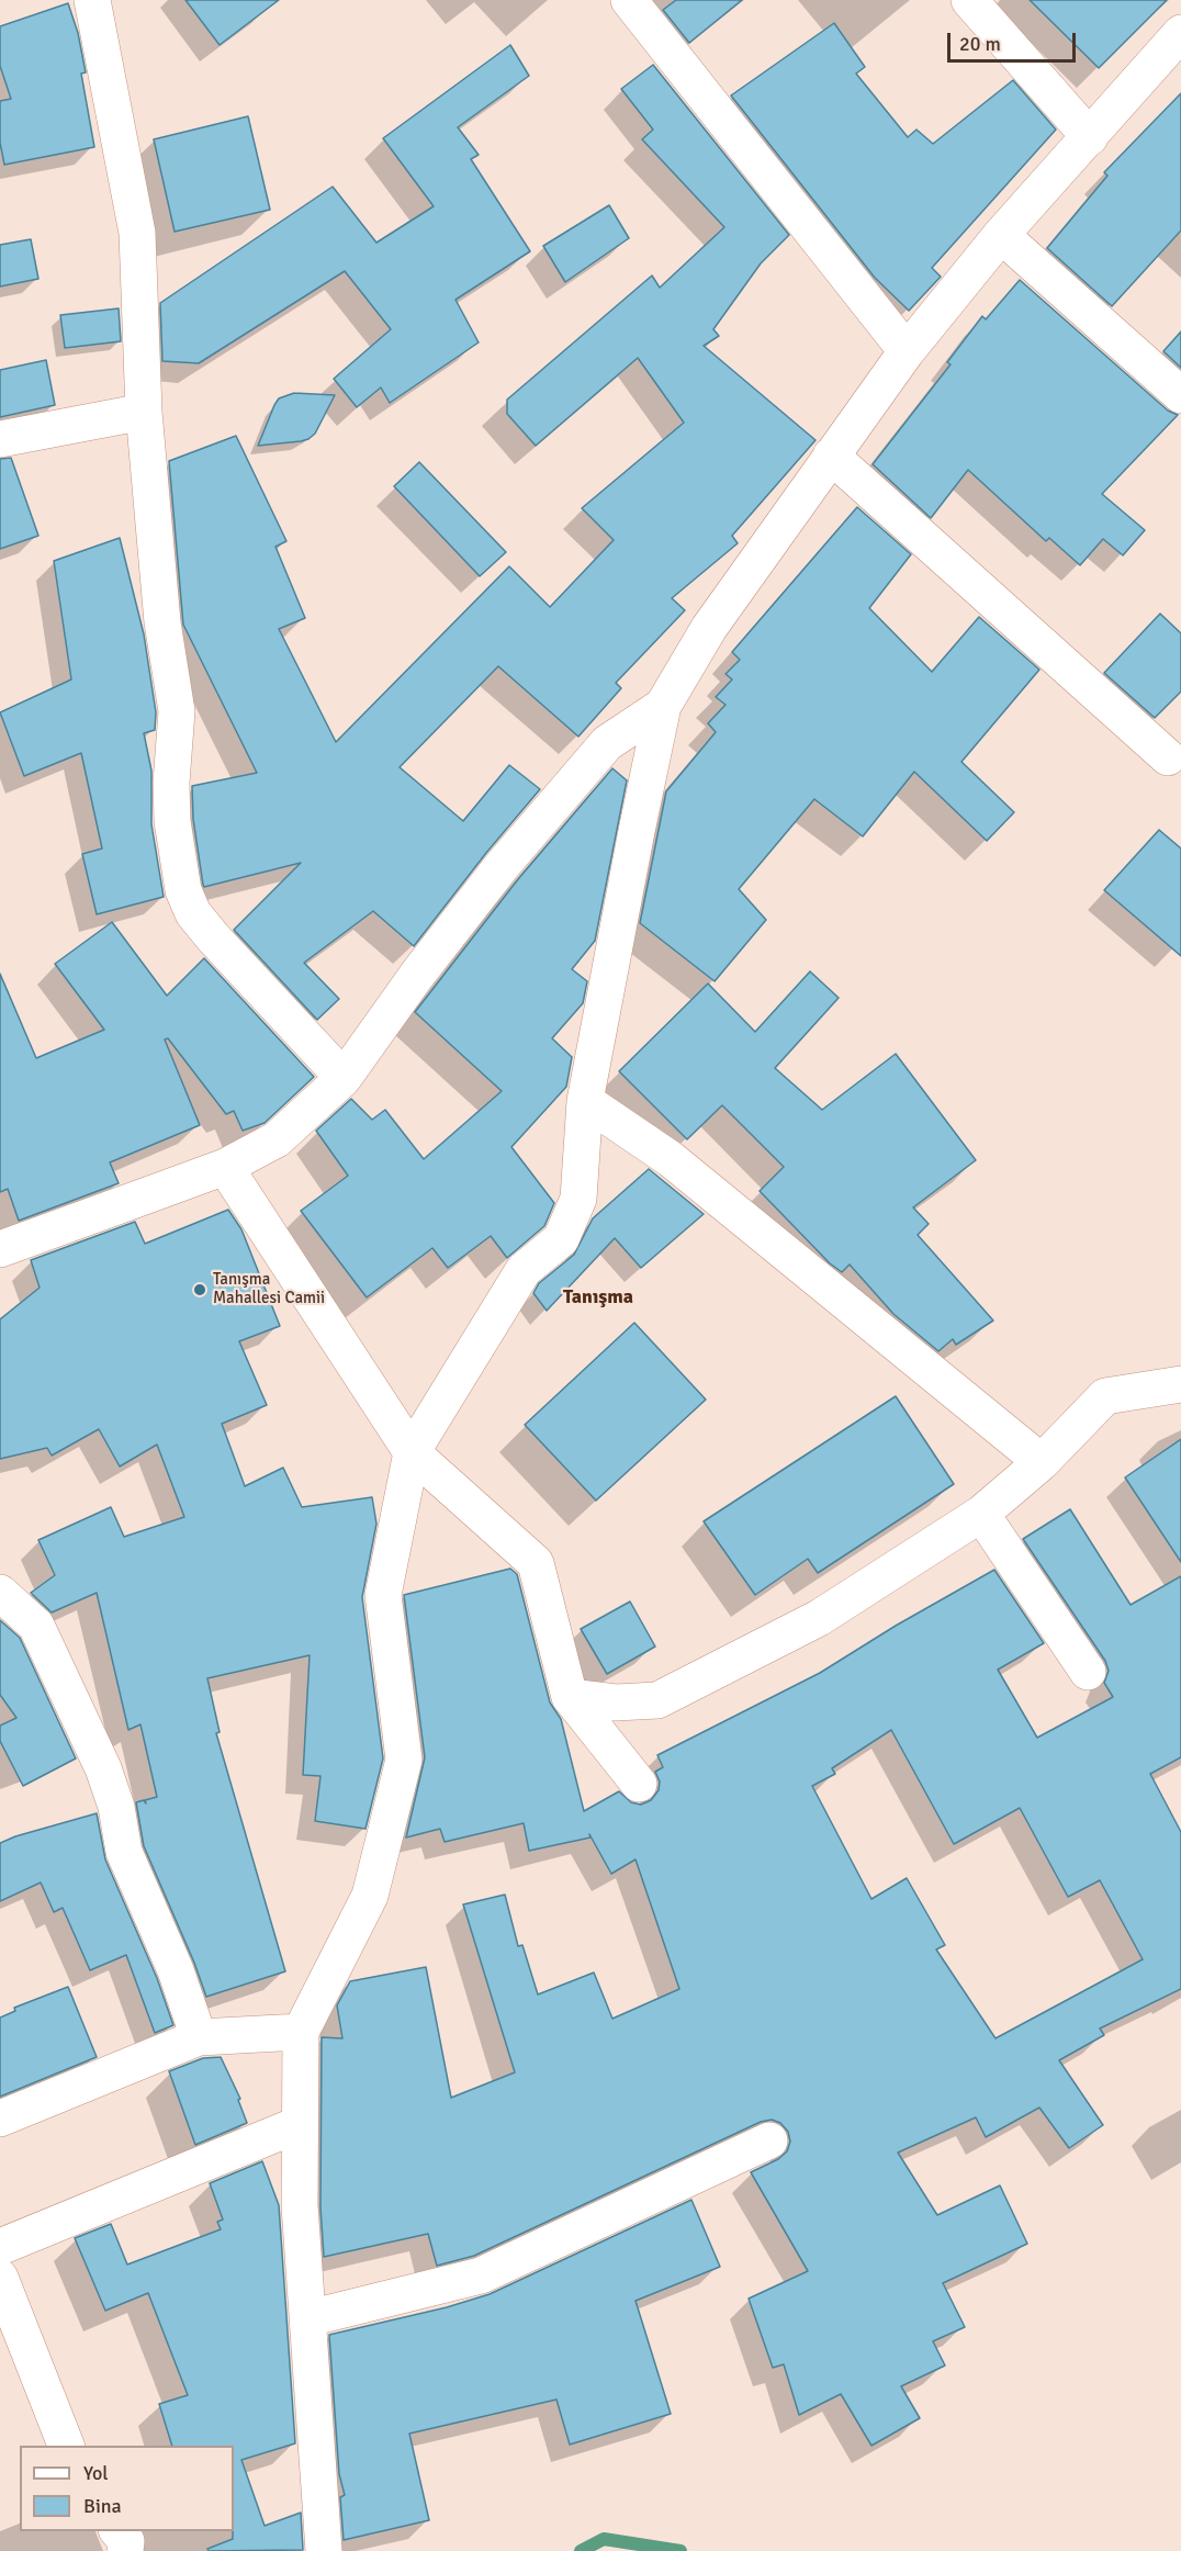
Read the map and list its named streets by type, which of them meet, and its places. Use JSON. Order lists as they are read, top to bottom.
{
  "districts": ["Tanışma"],
  "places": ["Tanışma Mahallesi Camii"],
  "legend": ["Yol", "Bina"],
  "scale_bar": "20 m"
}
